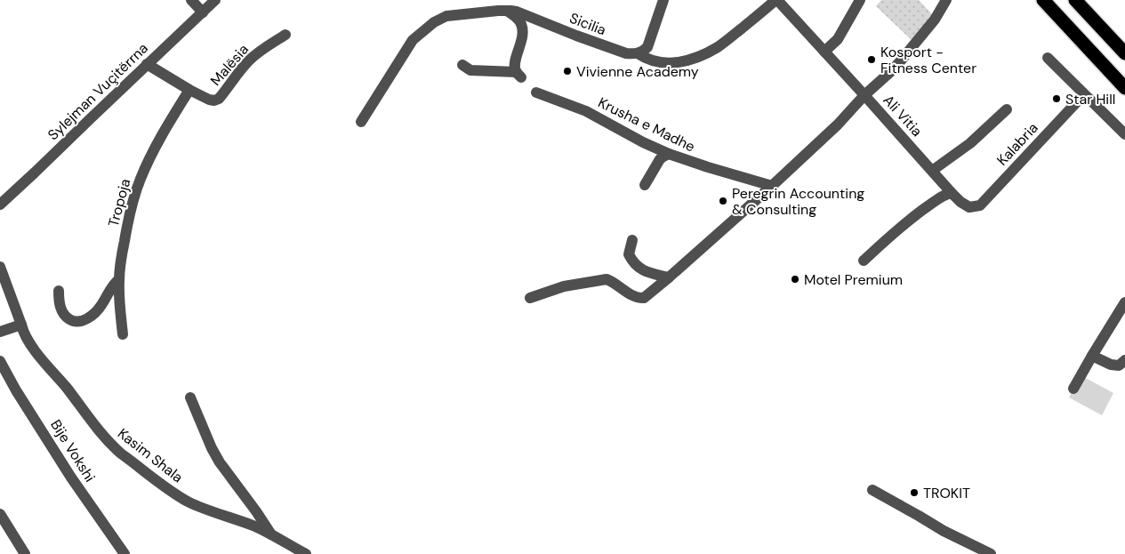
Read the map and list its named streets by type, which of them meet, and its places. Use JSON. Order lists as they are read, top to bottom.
{
  "streets": {
    "street": [
      "Sicilia",
      "Malësia",
      "Sylejman Vuçitërrna",
      "Ali Vitia",
      "Krusha e Madhe",
      "Kalabria",
      "Tropoja",
      "Bije Vokshi",
      "Kasim Shala"
    ]
  },
  "crossings": [
    ["Sicilia", "Ali Vitia"],
    ["Malësia", "Sylejman Vuçitërrna"],
    ["Malësia", "Tropoja"],
    ["Ali Vitia", "Kalabria"]
  ],
  "places": [
    "Kosport - Fitness Center",
    "Vivienne Academy",
    "Star Hill",
    "Peregrin Accounting & Consulting",
    "Motel Premium",
    "TROKIT"
  ]
}
